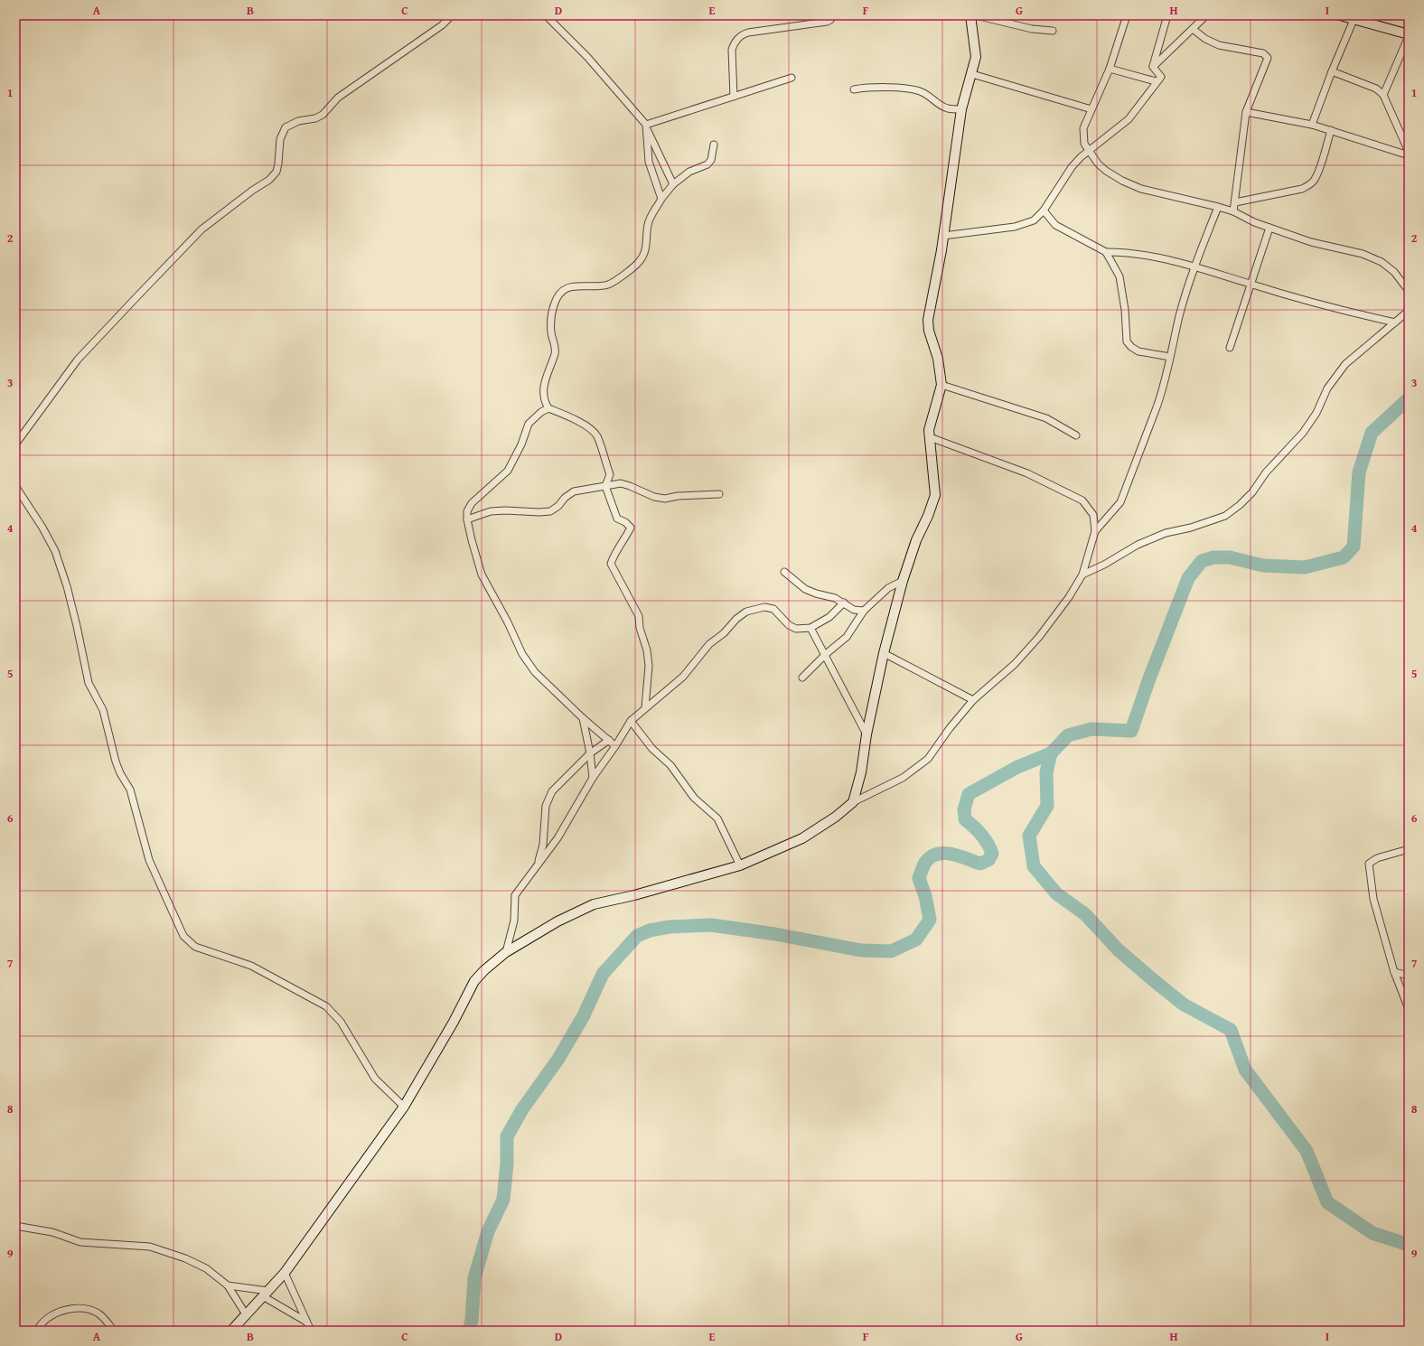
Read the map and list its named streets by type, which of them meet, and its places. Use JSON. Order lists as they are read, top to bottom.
{
  "grid": {
    "columns": [
      "A",
      "B",
      "C",
      "D",
      "E",
      "F",
      "G",
      "H",
      "I"
    ],
    "rows": [
      "1",
      "2",
      "3",
      "4",
      "5",
      "6",
      "7",
      "8",
      "9"
    ]
  }
}
